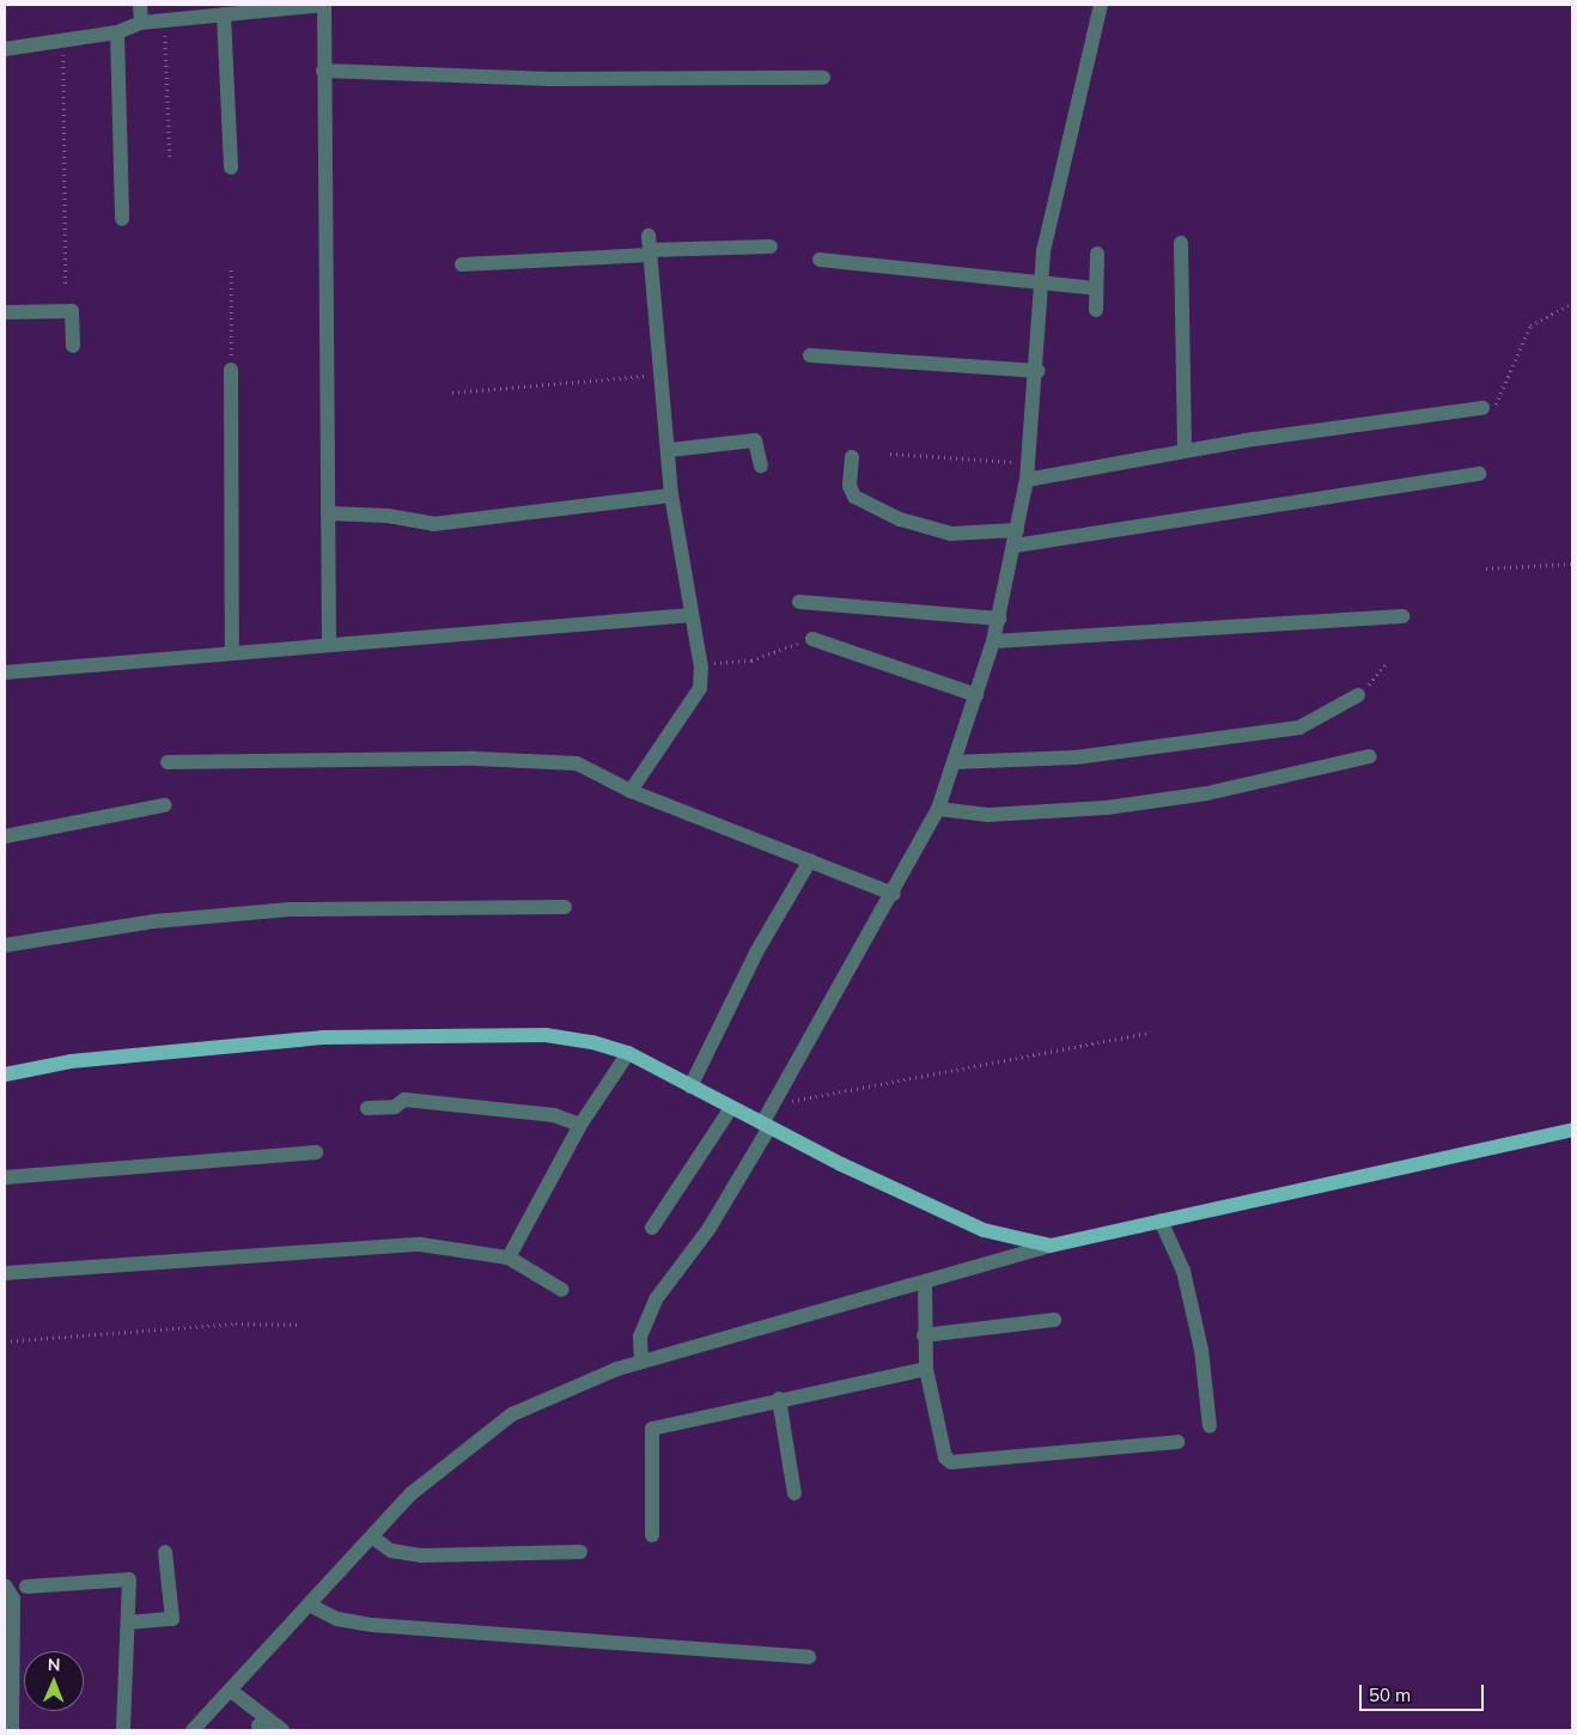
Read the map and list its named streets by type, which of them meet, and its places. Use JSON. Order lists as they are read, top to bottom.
{
  "scale_bar": "50 m",
  "north": "top"
}
